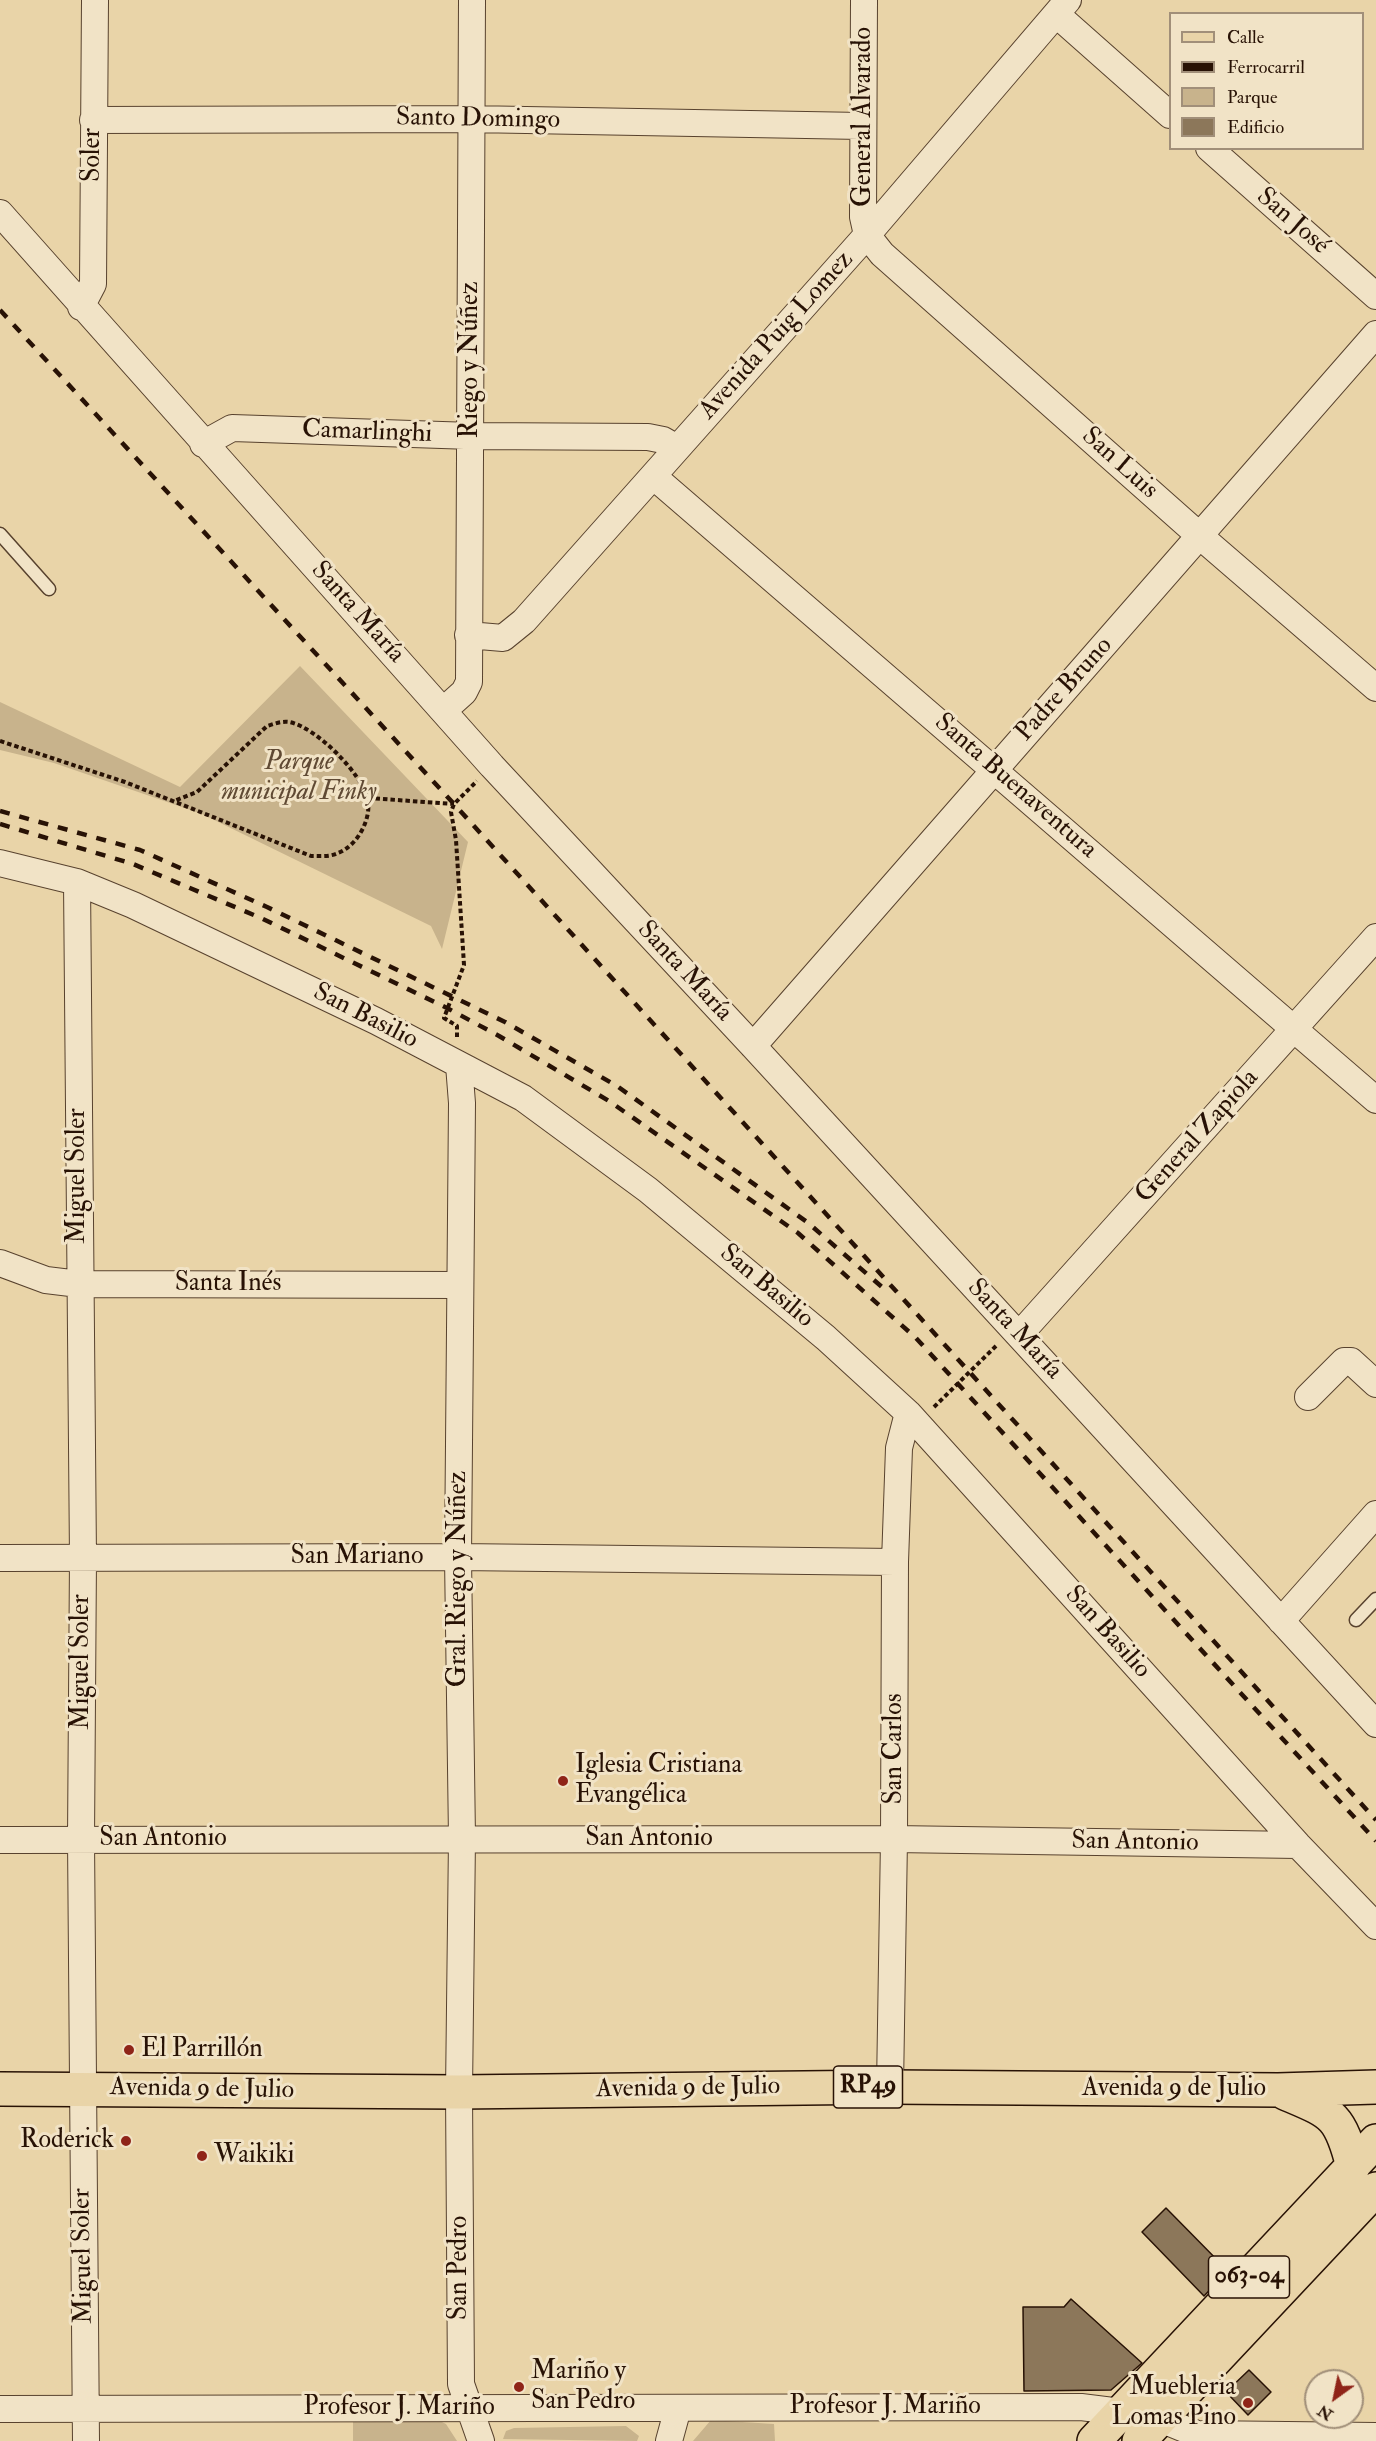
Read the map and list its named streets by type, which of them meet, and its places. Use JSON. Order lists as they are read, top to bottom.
{
  "streets": {
    "main road": ["RP49", "Avenida 9 de Julio", "063-04"],
    "street": [
      "General Alvarado",
      "Santo Domingo",
      "Soler",
      "San José",
      "Avenida Puig Lomez",
      "Riego y Núñez",
      "Camarlinghi",
      "San Luis",
      "Santa María",
      "Padre Bruno",
      "Santa Buenaventura",
      "San Basilio",
      "General Zapiola",
      "Miguel Soler",
      "Santa Inés",
      "San Mariano",
      "Gral. Riego y Núñez",
      "San Carlos",
      "San Antonio",
      "San Pedro",
      "Profesor J. Mariño"
    ]
  },
  "crossings": [
    ["General Alvarado", "Santo Domingo"],
    ["General Alvarado", "Avenida Puig Lomez"],
    ["General Alvarado", "San Luis"],
    ["Santo Domingo", "Soler"],
    ["Santo Domingo", "Riego y Núñez"],
    ["Soler", "Santa María"],
    ["Avenida Puig Lomez", "Riego y Núñez"],
    ["Avenida Puig Lomez", "Camarlinghi"],
    ["Avenida Puig Lomez", "San Luis"],
    ["Avenida Puig Lomez", "Santa Buenaventura"],
    ["Riego y Núñez", "Camarlinghi"],
    ["Riego y Núñez", "Santa María"],
    ["Camarlinghi", "Santa María"],
    ["San Luis", "Padre Bruno"],
    ["Santa María", "Padre Bruno"],
    ["Santa María", "General Zapiola"],
    ["Padre Bruno", "Santa Buenaventura"],
    ["Santa Buenaventura", "General Zapiola"],
    ["San Basilio", "Miguel Soler"],
    ["San Basilio", "Gral. Riego y Núñez"],
    ["San Basilio", "San Carlos"],
    ["San Basilio", "San Antonio"],
    ["Miguel Soler", "Santa Inés"],
    ["Miguel Soler", "San Mariano"],
    ["Miguel Soler", "San Antonio"],
    ["Miguel Soler", "Avenida 9 de Julio"],
    ["Miguel Soler", "Profesor J. Mariño"],
    ["Santa Inés", "Gral. Riego y Núñez"],
    ["San Mariano", "Gral. Riego y Núñez"],
    ["San Mariano", "San Carlos"],
    ["Gral. Riego y Núñez", "San Antonio"],
    ["Gral. Riego y Núñez", "Avenida 9 de Julio"],
    ["Gral. Riego y Núñez", "San Pedro"],
    ["San Carlos", "San Antonio"],
    ["San Carlos", "Avenida 9 de Julio"],
    ["RP49", "Avenida 9 de Julio"],
    ["RP49", "063-04"],
    ["Avenida 9 de Julio", "San Pedro"],
    ["San Pedro", "Profesor J. Mariño"],
    ["063-04", "Profesor J. Mariño"]
  ],
  "parks": ["Parque municipal Finky"],
  "places": [
    "Iglesia Cristiana Evangélica",
    "El Parrillón",
    "Roderick",
    "Waikiki",
    "Mariño y San Pedro",
    "Muebleria Lomas Pino"
  ],
  "legend": [
    "Calle",
    "Ferrocarril",
    "Parque",
    "Edificio"
  ],
  "north": "bottom left"
}
